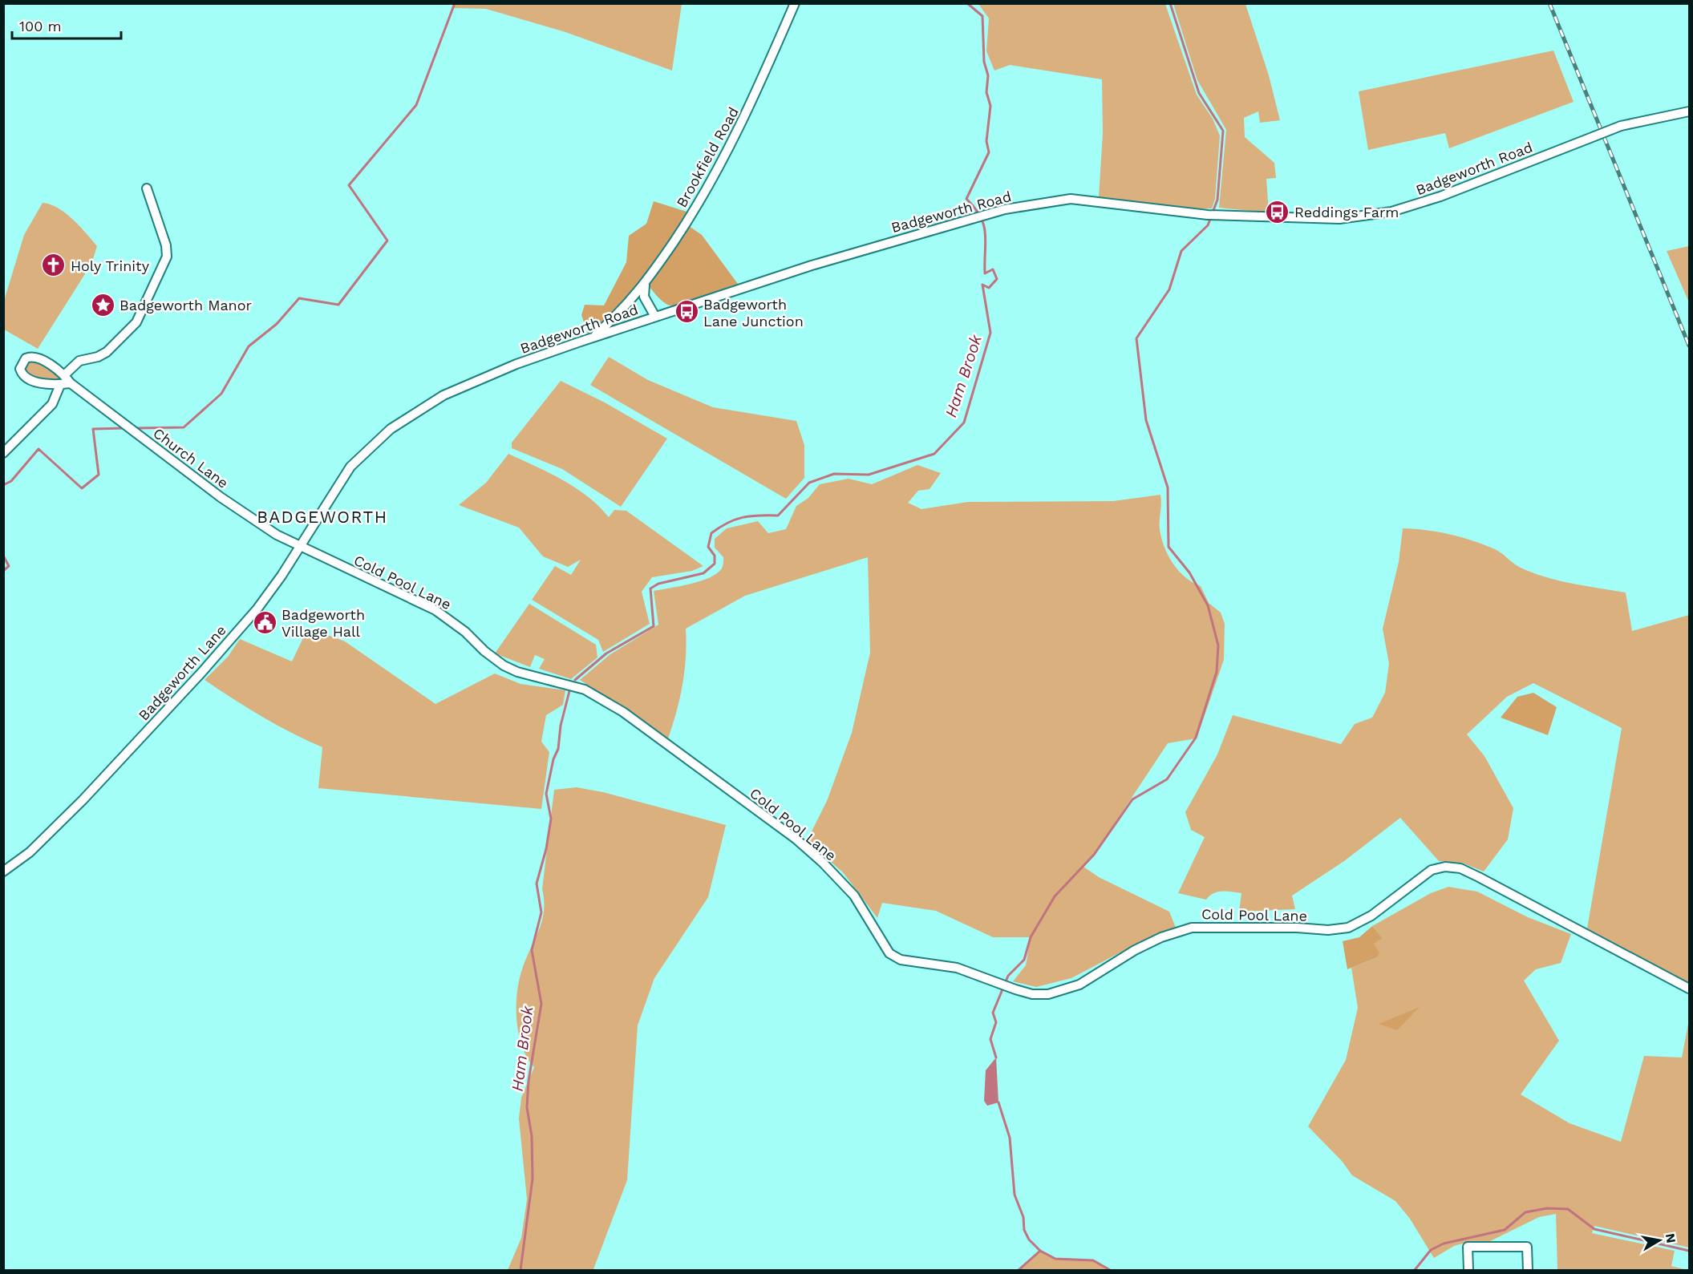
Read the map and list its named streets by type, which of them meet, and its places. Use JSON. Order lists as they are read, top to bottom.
{
  "streets": {
    "street": [
      "Brookfield Road",
      "Badgeworth Road",
      "Church Lane",
      "Cold Pool Lane",
      "Badgeworth Lane"
    ]
  },
  "crossings": [
    ["Brookfield Road", "Badgeworth Road"],
    ["Badgeworth Road", "Badgeworth Lane"],
    ["Church Lane", "Cold Pool Lane"],
    ["Church Lane", "Badgeworth Lane"],
    ["Cold Pool Lane", "Badgeworth Lane"]
  ],
  "districts": ["BADGEWORTH"],
  "water": ["Ham Brook"],
  "places": {
    "bus stop": ["Reddings Farm", "Badgeworth Lane Junction"],
    "church": ["Holy Trinity"],
    "place": ["Badgeworth Manor"],
    "public building": ["Badgeworth Village Hall"]
  },
  "scale_bar": "100 m",
  "north": "right"
}
